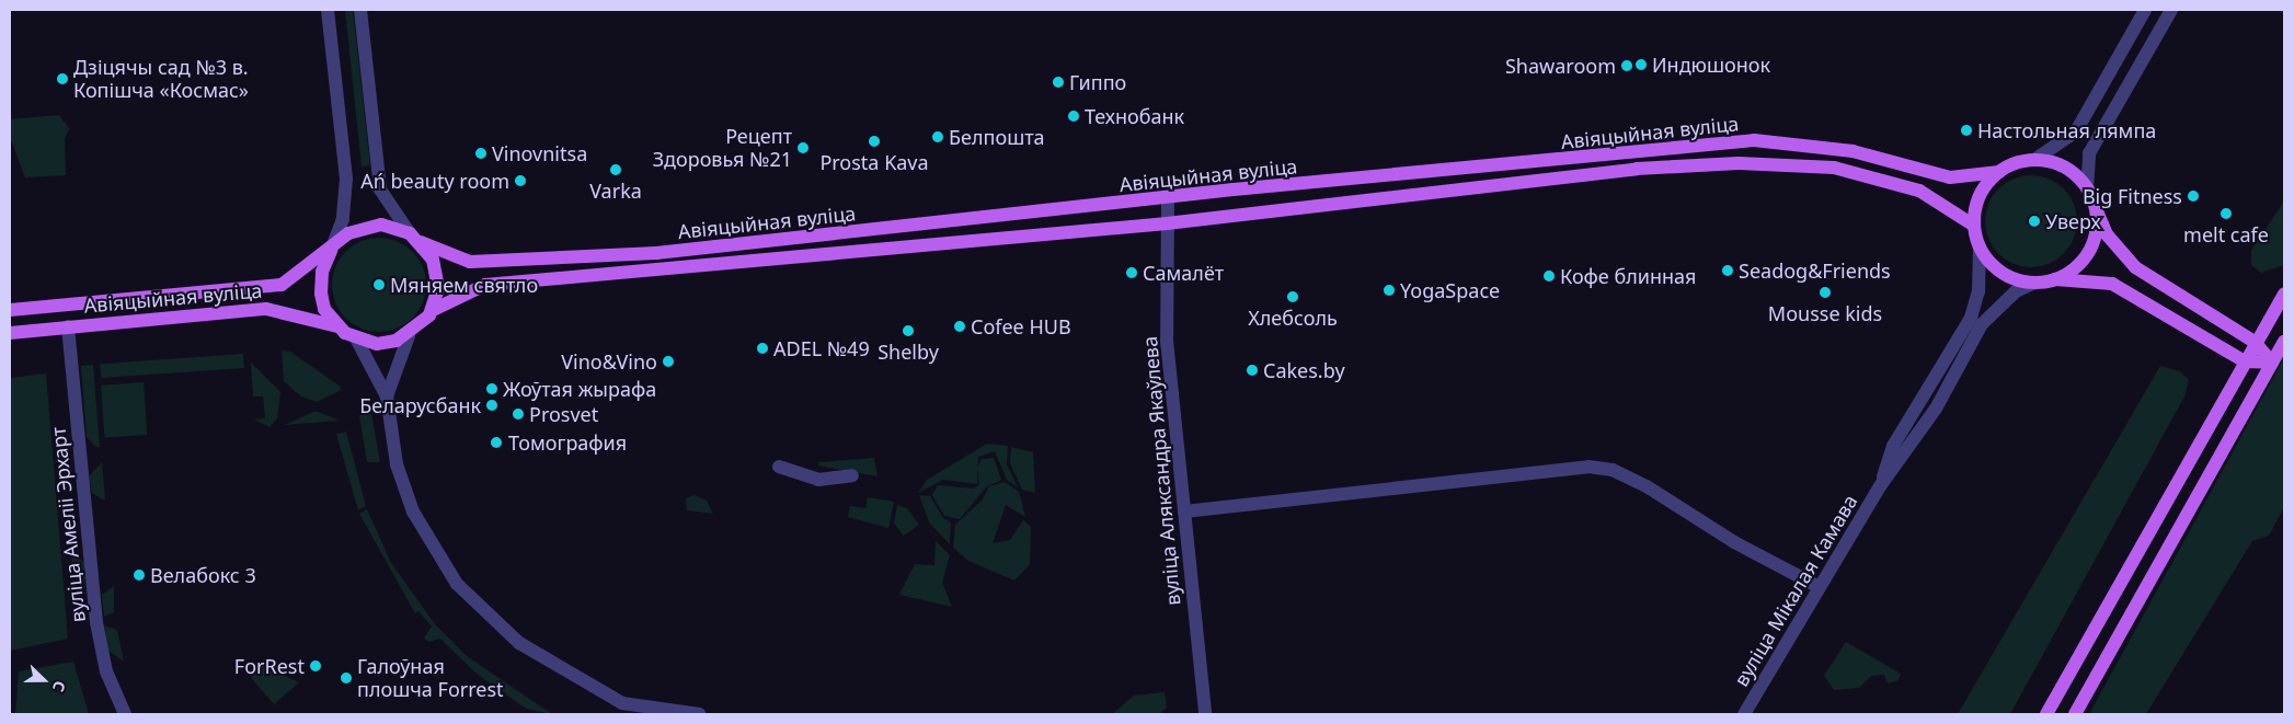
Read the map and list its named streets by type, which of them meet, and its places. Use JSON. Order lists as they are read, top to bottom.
{
  "streets": {
    "main road": ["Авіяцыйная вуліца"],
    "street": ["вуліца Аляксандра Якаўлева", "вуліца Амеліі Эрхарт", "вуліца Мікалая Камава"]
  },
  "crossings": [
    ["Авіяцыйная вуліца", "вуліца Аляксандра Якаўлева"],
    ["Авіяцыйная вуліца", "вуліца Амеліі Эрхарт"],
    ["Авіяцыйная вуліца", "вуліца Мікалая Камава"]
  ],
  "places": [
    "Индюшонок",
    "Shawaroom",
    "Дзіцячы сад №3 в. Копішча «Космас»",
    "Гиппо",
    "Технобанк",
    "Настольная лямпа",
    "Белпошта",
    "Prosta Kava",
    "Рецепт Здоровья №21",
    "Vinovnitsa",
    "Varka",
    "Ań beauty room",
    "Big Fitness",
    "melt cafe",
    "Уверх",
    "Seadog&Friends",
    "Самалёт",
    "Кофе блинная",
    "Мяняем святло",
    "YogaSpace",
    "Mousse kids",
    "Хлебсоль",
    "Cofee HUB",
    "Shelby",
    "ADEL №49",
    "Vino&Vino",
    "Cakes.by",
    "Жоўтая жырафа",
    "Беларусбанк",
    "Prosvet",
    "Томография",
    "Велабокс 3",
    "ForRest",
    "Галоўная плошча Forrest"
  ],
  "north": "right"
}
